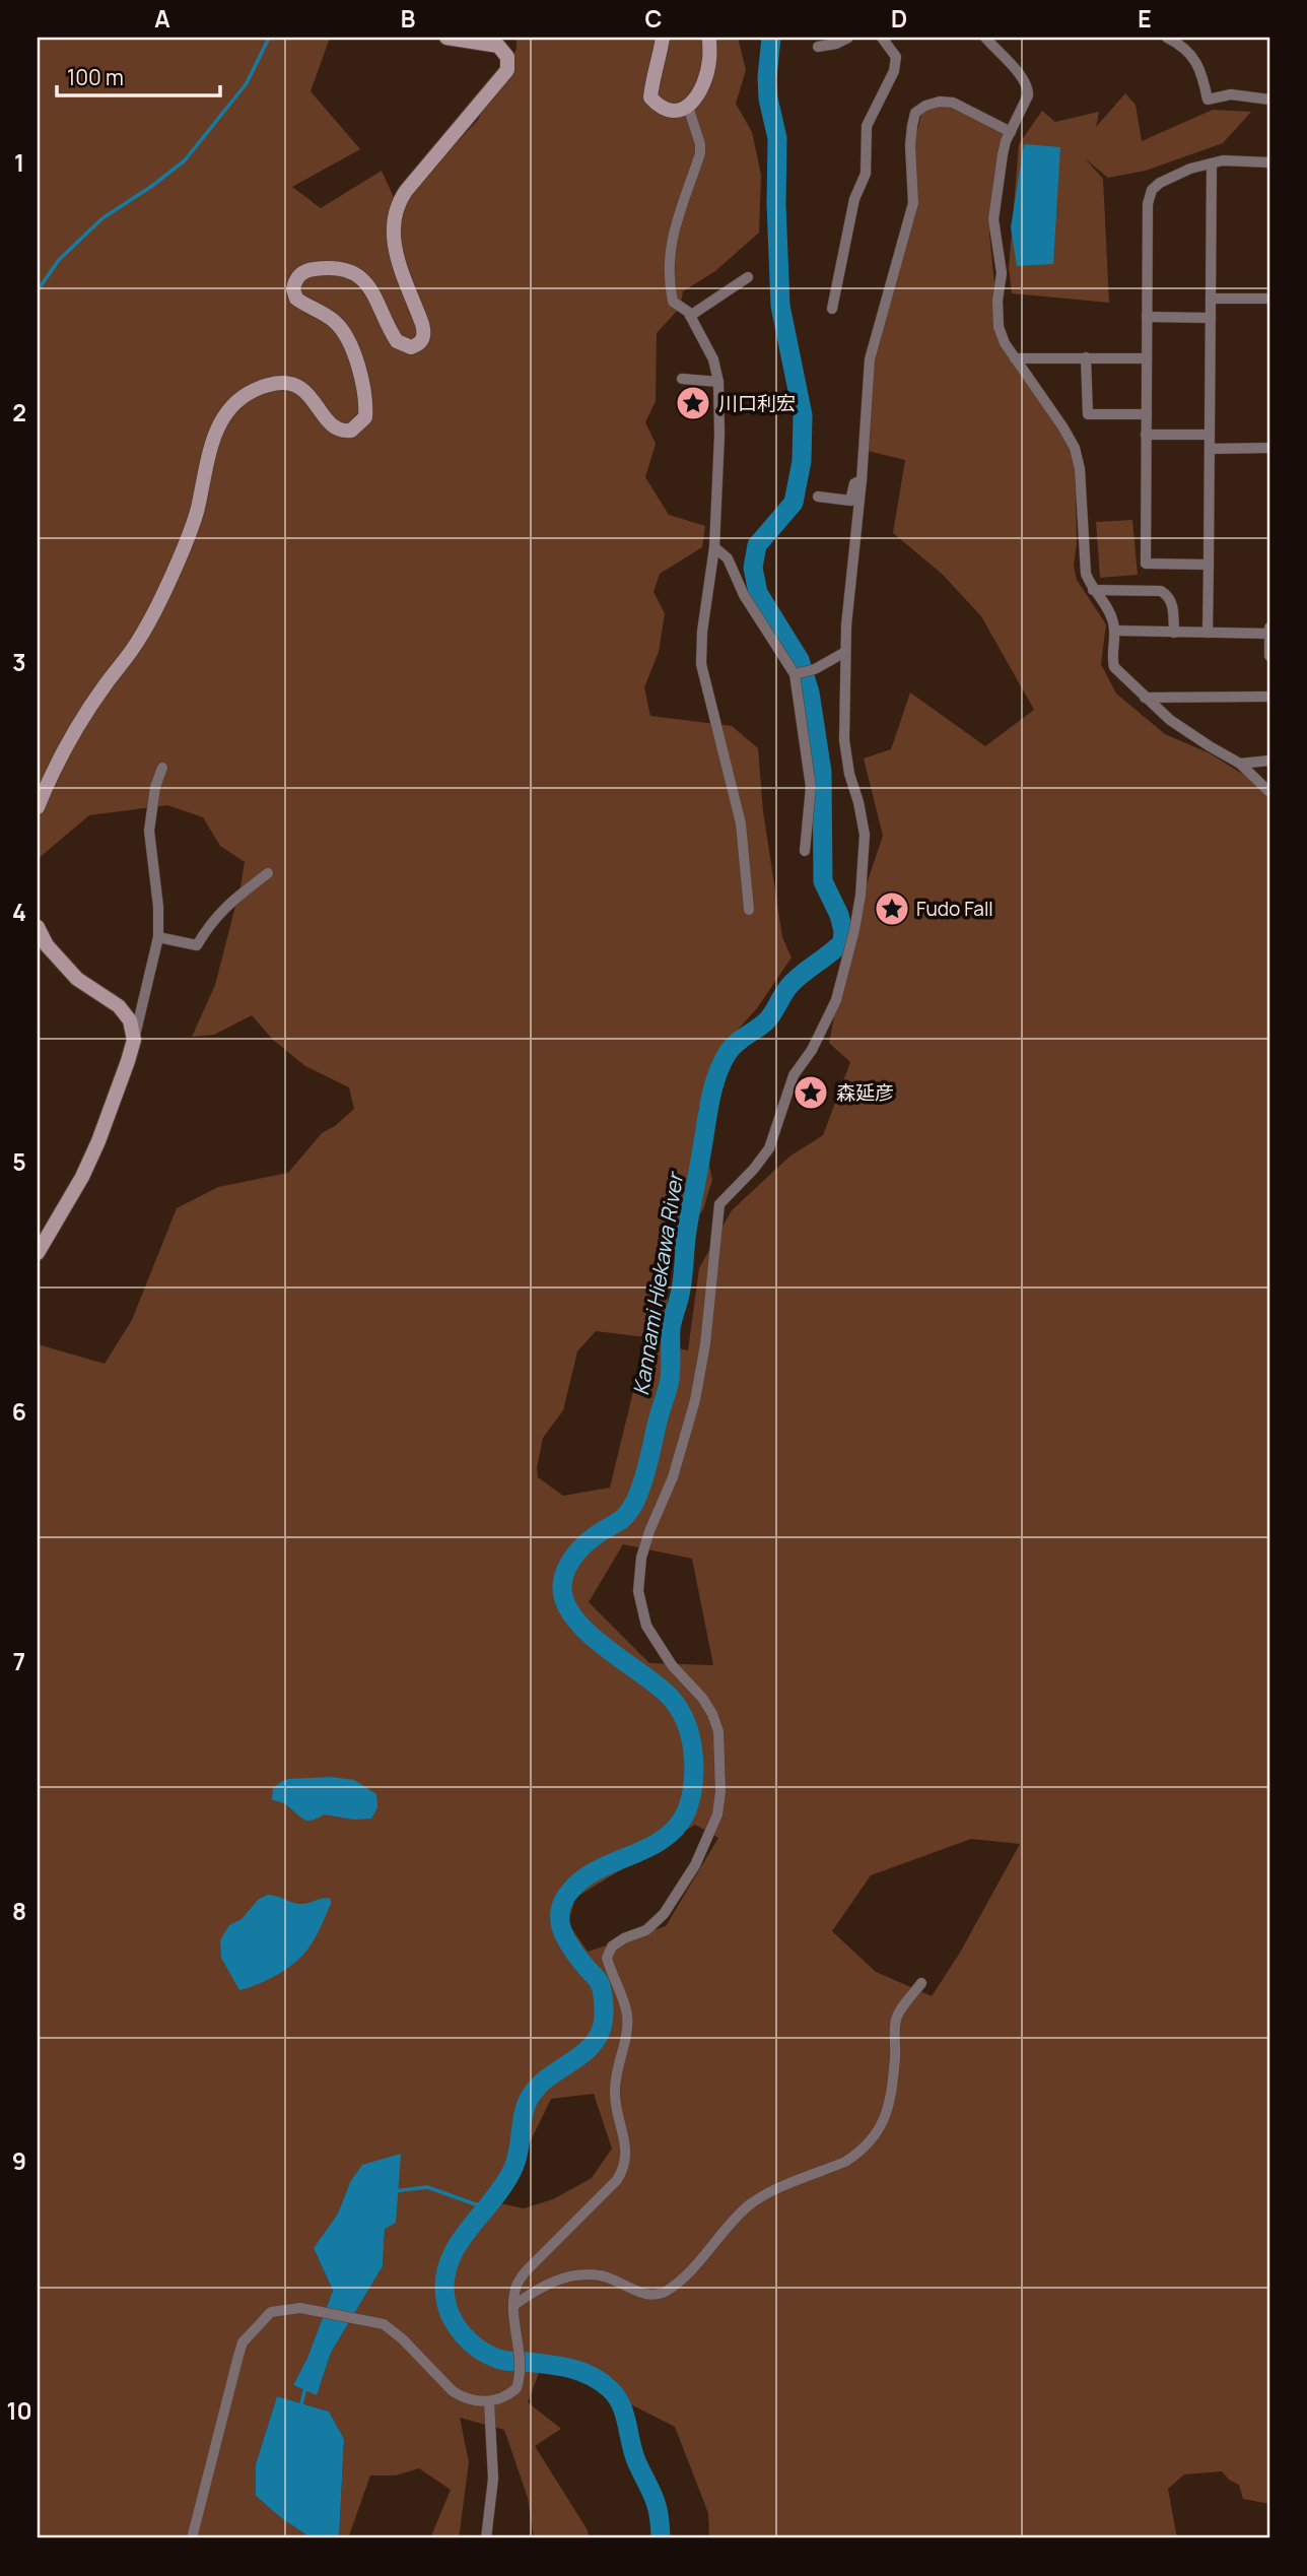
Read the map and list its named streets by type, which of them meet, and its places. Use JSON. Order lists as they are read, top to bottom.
{
  "water": ["Kannami Hiekawa River"],
  "places": {
    "place": ["川口利宏", "Fudo Fall", "森延彦"]
  },
  "scale_bar": "100 m",
  "grid": {
    "columns": [
      "A",
      "B",
      "C",
      "D",
      "E"
    ],
    "rows": [
      "1",
      "2",
      "3",
      "4",
      "5",
      "6",
      "7",
      "8",
      "9",
      "10"
    ]
  }
}
